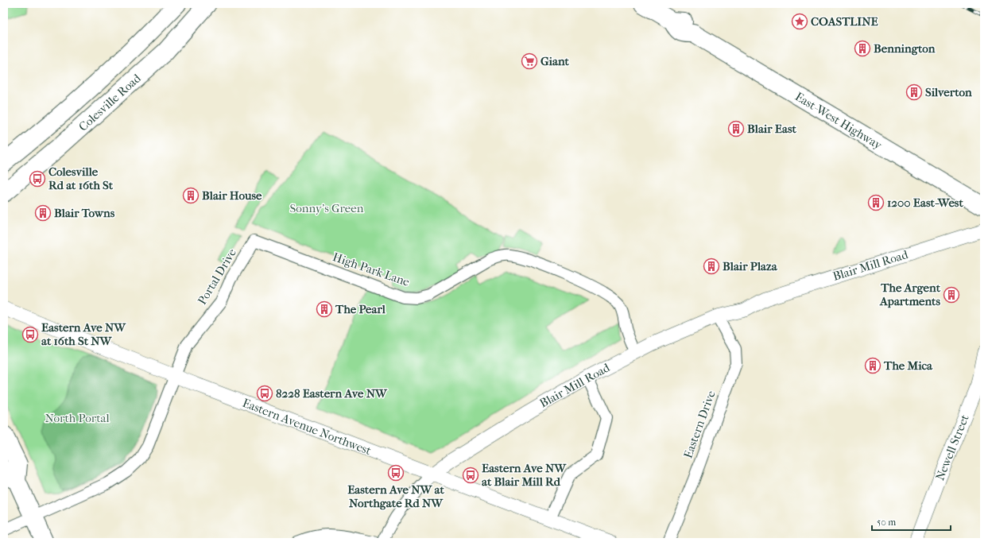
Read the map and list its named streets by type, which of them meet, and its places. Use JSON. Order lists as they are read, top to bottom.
{
  "streets": {
    "main road": ["Colesville Road", "East-West Highway"],
    "street": [
      "Blair Mill Road",
      "High Park Lane",
      "Portal Drive",
      "Eastern Drive",
      "Eastern Avenue Northwest",
      "Newell Street"
    ]
  },
  "crossings": [
    ["Blair Mill Road", "High Park Lane"],
    ["Blair Mill Road", "Eastern Drive"],
    ["Blair Mill Road", "Eastern Avenue Northwest"],
    ["High Park Lane", "Portal Drive"],
    ["Portal Drive", "Eastern Avenue Northwest"]
  ],
  "parks": ["Sonny's Green", "North Portal"],
  "places": {
    "place": ["COASTLINE"],
    "building": [
      "Bennington",
      "Silverton",
      "Blair East",
      "Blair House",
      "1200 East-West",
      "Blair Towns",
      "Blair Plaza",
      "The Argent Apartments",
      "The Pearl",
      "The Mica"
    ],
    "supermarket": ["Giant"],
    "bus stop": [
      "Colesville Rd at 16th St",
      "Eastern Ave NW at 16th St NW",
      "8228 Eastern Ave NW",
      "Eastern Ave NW at Northgate Rd NW",
      "Eastern Ave NW at Blair Mill Rd"
    ]
  },
  "scale_bar": "50 m"
}
